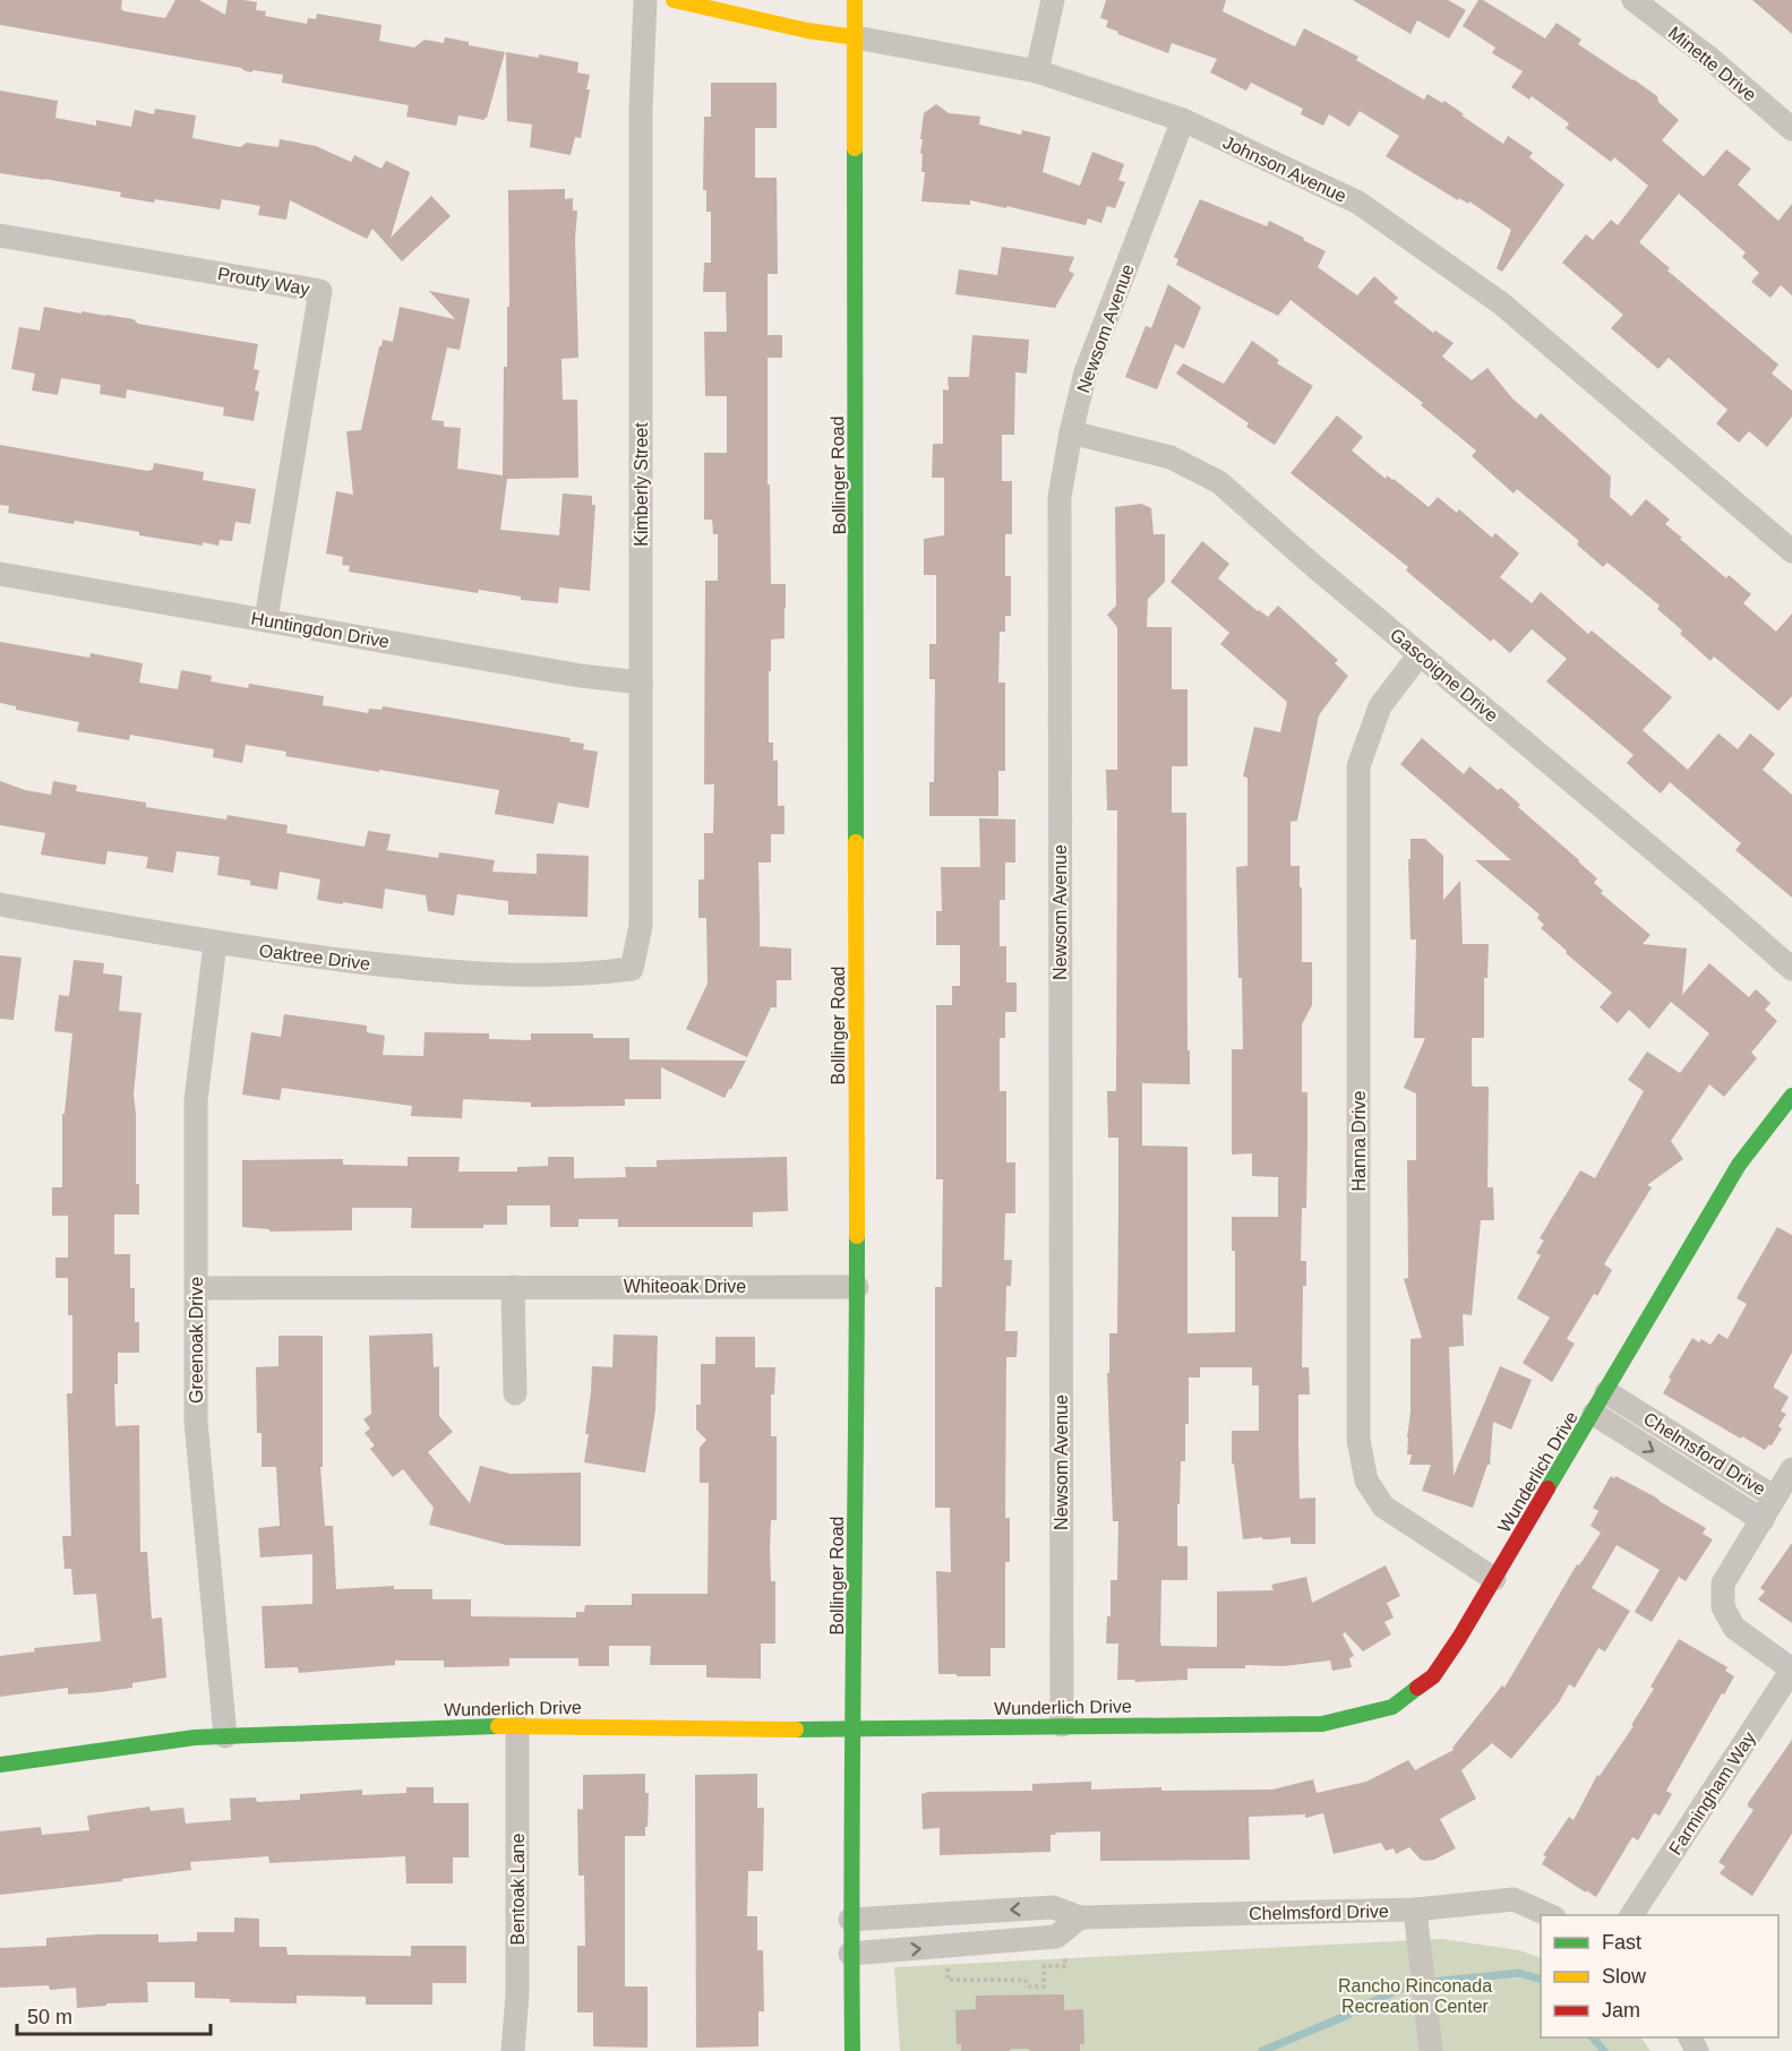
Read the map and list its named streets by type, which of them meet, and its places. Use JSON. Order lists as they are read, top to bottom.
{
  "streets": {
    "street": [
      "Minette Drive",
      "Johnson Avenue",
      "Prouty Way",
      "Newsom Avenue",
      "Bollinger Road",
      "Kimberly Street",
      "Huntingdon Drive",
      "Gascoigne Drive",
      "Oaktree Drive",
      "Hanna Drive",
      "Whiteoak Drive",
      "Greenoak Drive",
      "Chelmsford Drive",
      "Wunderlich Drive",
      "Farmingham Way",
      "Bentoak Lane"
    ]
  },
  "crossings": [
    ["Johnson Avenue", "Newsom Avenue"],
    ["Johnson Avenue", "Bollinger Road"],
    ["Prouty Way", "Huntingdon Drive"],
    ["Newsom Avenue", "Gascoigne Drive"],
    ["Newsom Avenue", "Wunderlich Drive"],
    ["Bollinger Road", "Whiteoak Drive"],
    ["Bollinger Road", "Chelmsford Drive"],
    ["Bollinger Road", "Wunderlich Drive"],
    ["Kimberly Street", "Huntingdon Drive"],
    ["Kimberly Street", "Oaktree Drive"],
    ["Gascoigne Drive", "Hanna Drive"],
    ["Oaktree Drive", "Greenoak Drive"],
    ["Hanna Drive", "Wunderlich Drive"],
    ["Whiteoak Drive", "Greenoak Drive"],
    ["Greenoak Drive", "Wunderlich Drive"],
    ["Chelmsford Drive", "Wunderlich Drive"],
    ["Wunderlich Drive", "Bentoak Lane"]
  ],
  "parks": ["Rancho Rinconada Recreation Center"],
  "legend": ["Fast", "Slow", "Jam"],
  "scale_bar": "50 m"
}
